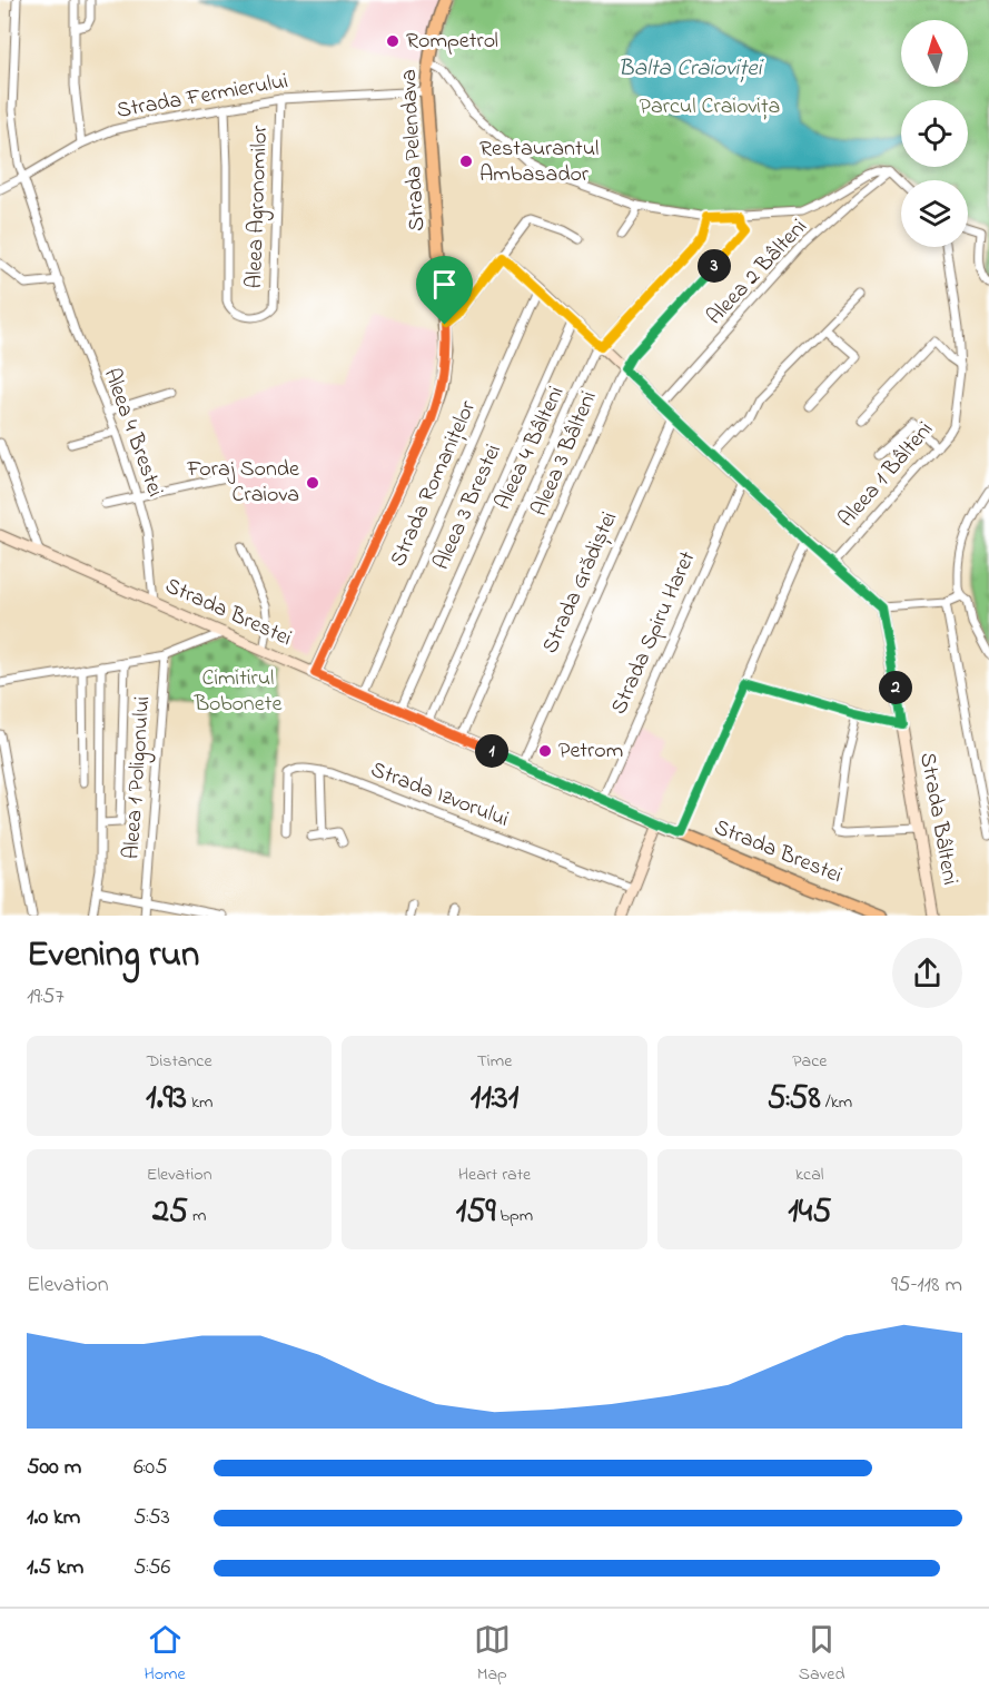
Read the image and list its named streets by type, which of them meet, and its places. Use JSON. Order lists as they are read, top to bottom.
{
  "streets": {
    "main road": ["Strada Pelendava", "Strada Brestei"],
    "street": [
      "Strada Fermierului",
      "Aleea Agronomilor",
      "Aleea 2 Bâlteni",
      "Aleea 4 Brestei",
      "Aleea 4 Bâlteni",
      "Aleea 3 Bâlteni",
      "Aleea 1 Bâlteni",
      "Strada Romanițelor",
      "Aleea 3 Brestei",
      "Strada Grădiștei",
      "Strada Spiru Haret",
      "Aleea 1 Poligonului",
      "Strada Izvorului",
      "Strada Bâlteni"
    ]
  },
  "crossings": [
    ["Strada Fermierului", "Strada Pelendava"],
    ["Strada Fermierului", "Aleea Agronomilor"],
    ["Strada Fermierului", "Aleea 4 Brestei"],
    ["Strada Pelendava", "Strada Brestei"],
    ["Aleea 4 Brestei", "Strada Brestei"],
    ["Aleea 4 Bâlteni", "Strada Brestei"],
    ["Aleea 3 Bâlteni", "Strada Brestei"],
    ["Strada Romanițelor", "Strada Brestei"],
    ["Aleea 3 Brestei", "Strada Brestei"],
    ["Strada Grădiștei", "Strada Brestei"],
    ["Strada Brestei", "Strada Spiru Haret"]
  ],
  "water": ["Balta Craioviței"],
  "parks": ["Parcul Craiovița", "Cimitirul Bobonete"],
  "places": [
    "Rompetrol",
    "Restaurantul Ambasador",
    "Foraj Sonde Craiova",
    "Petrom"
  ],
  "north": "top",
  "page": {
    "pins": ["3", "2", "1"],
    "heading": ["Evening run", "19:57"],
    "stats": [
      ["Distance", "1.93 km"],
      ["Time", "11:31"],
      ["Pace", "5:58 /km"],
      ["Elevation", "25 m"],
      ["Heart rate", "159 bpm"],
      ["kcal", "145"]
    ],
    "chart": ["Elevation", "95–118 m"],
    "list": [
      {
        "name": "500 m",
        "note": "6:05"
      },
      {
        "name": "1.0 km",
        "note": "5:53"
      },
      {
        "name": "1.5 km",
        "note": "5:56"
      }
    ],
    "tabs": ["Home", "Map", "Saved"]
  }
}
